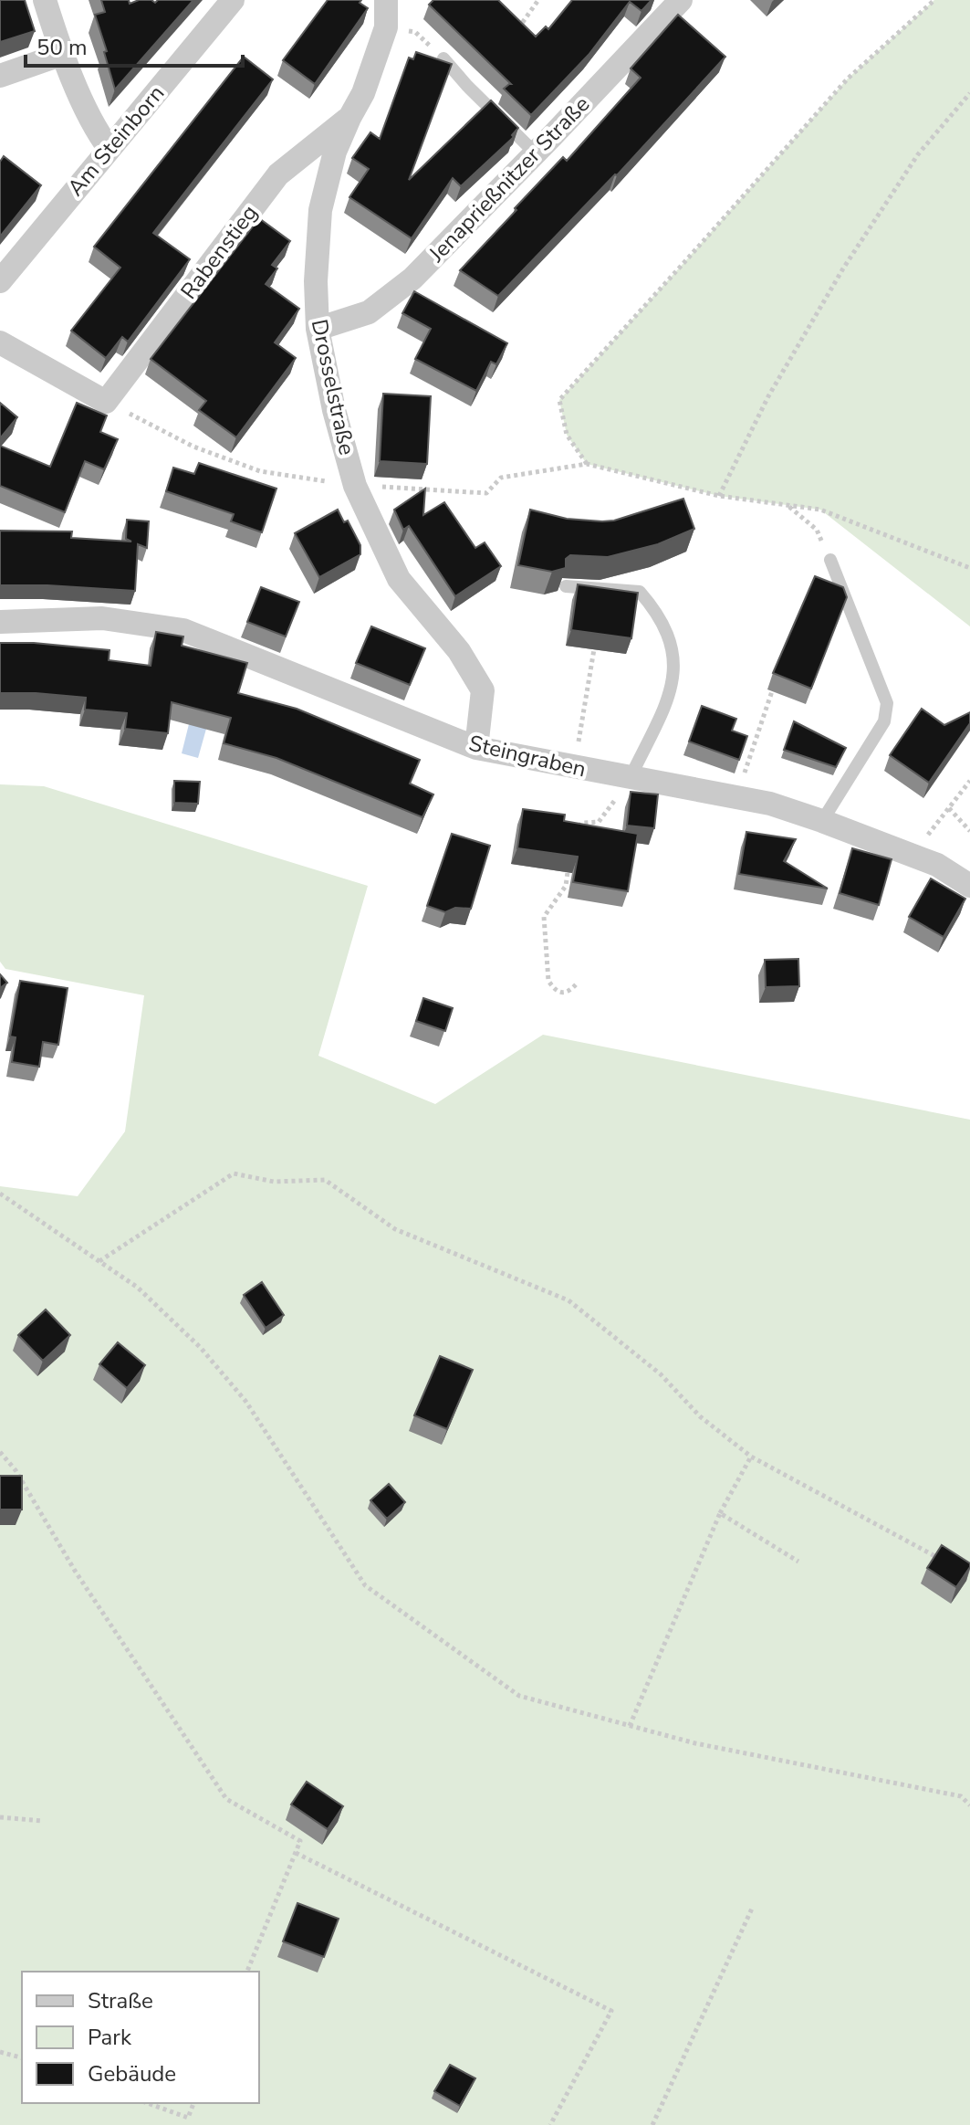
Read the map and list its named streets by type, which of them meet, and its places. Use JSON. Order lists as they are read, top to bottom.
{
  "streets": {
    "street": [
      "Am Steinborn",
      "Jenaprießnitzer Straße",
      "Rabenstieg",
      "Drosselstraße",
      "Steingraben"
    ]
  },
  "crossings": [
    ["Jenaprießnitzer Straße", "Drosselstraße"],
    ["Rabenstieg", "Drosselstraße"],
    ["Drosselstraße", "Steingraben"]
  ],
  "legend": ["Straße", "Park", "Gebäude"],
  "scale_bar": "50 m"
}
